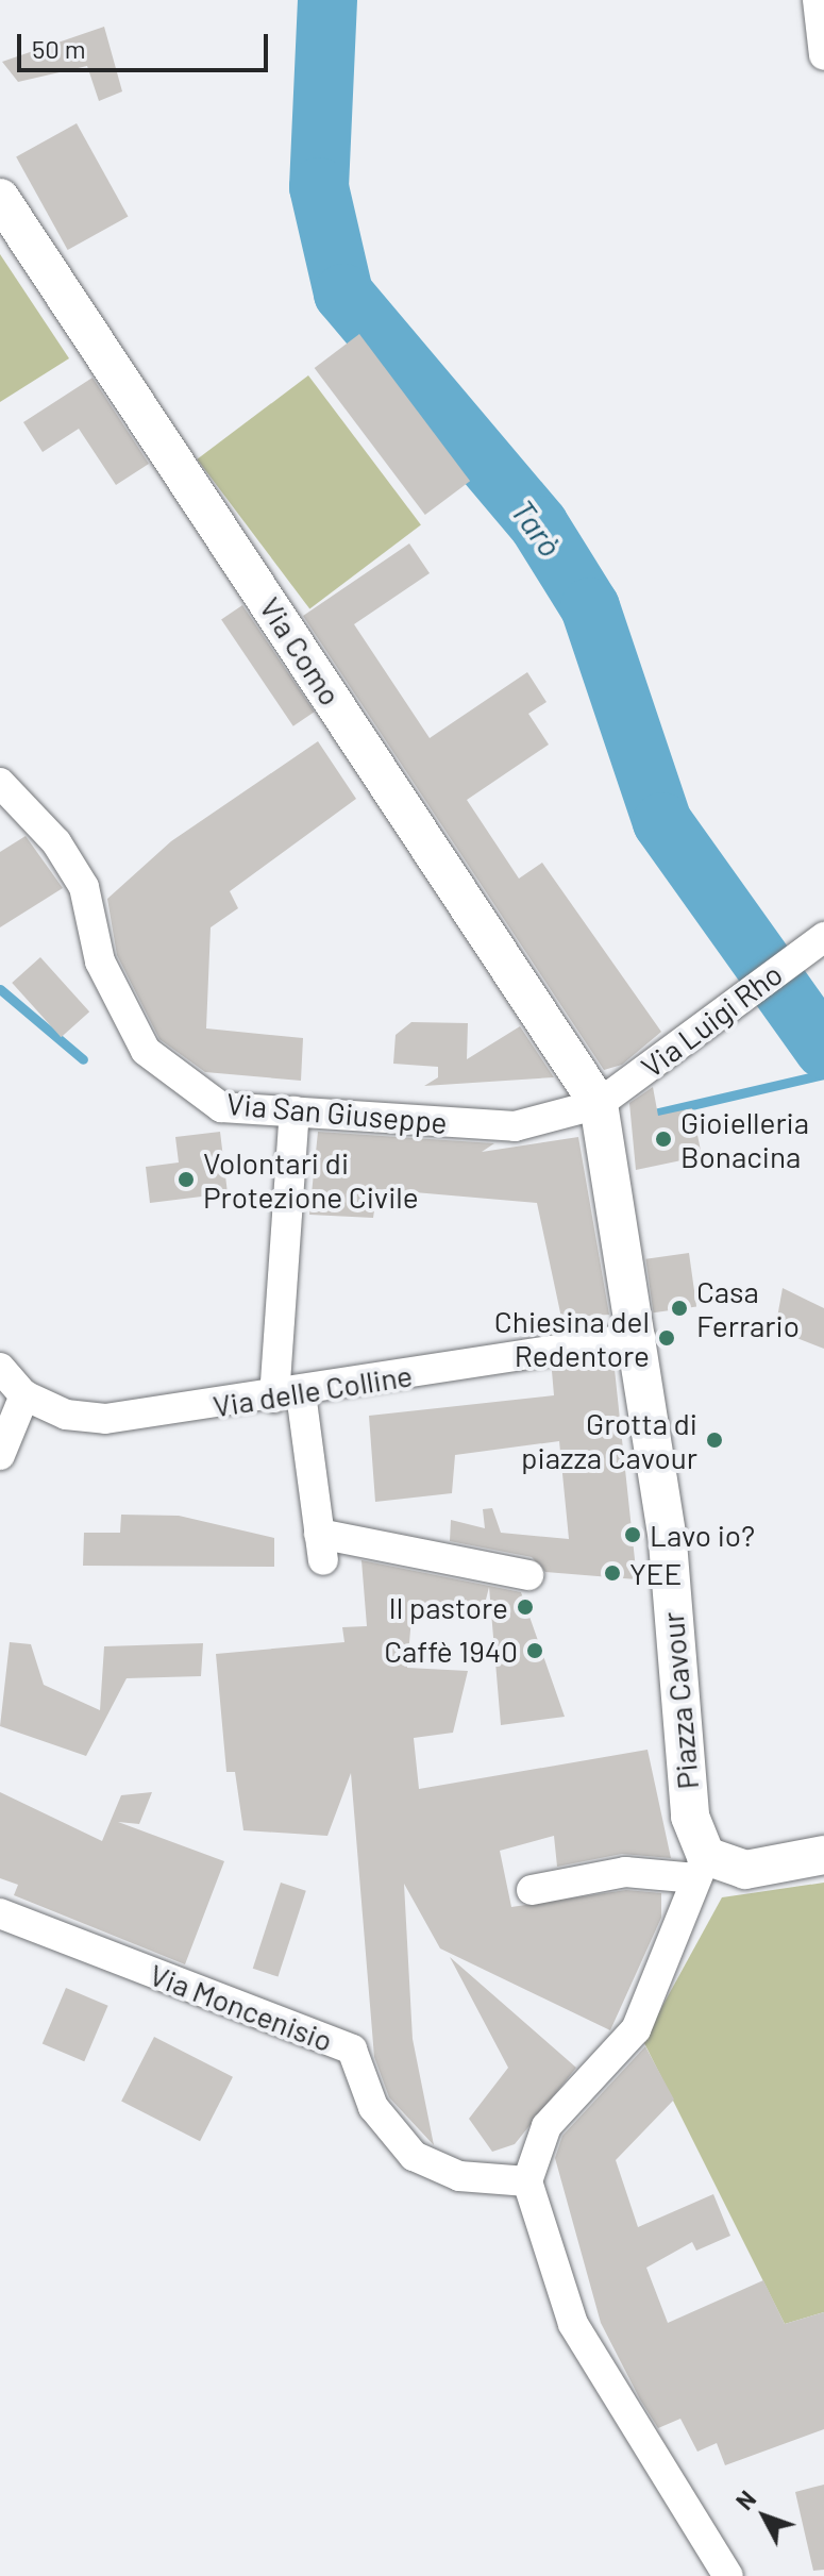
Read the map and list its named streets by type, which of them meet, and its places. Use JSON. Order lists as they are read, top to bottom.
{
  "streets": {
    "street": [
      "Via Como",
      "Via Luigi Rho",
      "Via San Giuseppe",
      "Via delle Colline",
      "Piazza Cavour",
      "Via Moncenisio"
    ]
  },
  "crossings": [
    ["Via Como", "Via Luigi Rho"],
    ["Via Como", "Via San Giuseppe"],
    ["Via Como", "Piazza Cavour"],
    ["Via Luigi Rho", "Via San Giuseppe"],
    ["Via Luigi Rho", "Piazza Cavour"],
    ["Via San Giuseppe", "Piazza Cavour"],
    ["Via delle Colline", "Piazza Cavour"]
  ],
  "water": ["Tarò"],
  "places": [
    "Gioielleria Bonacina",
    "Volontari di Protezione Civile",
    "Casa Ferrario",
    "Chiesina del Redentore",
    "Grotta di piazza Cavour",
    "Lavo io?",
    "YEE",
    "Il pastore",
    "Caffè 1940"
  ],
  "scale_bar": "50 m",
  "north": "top left"
}
